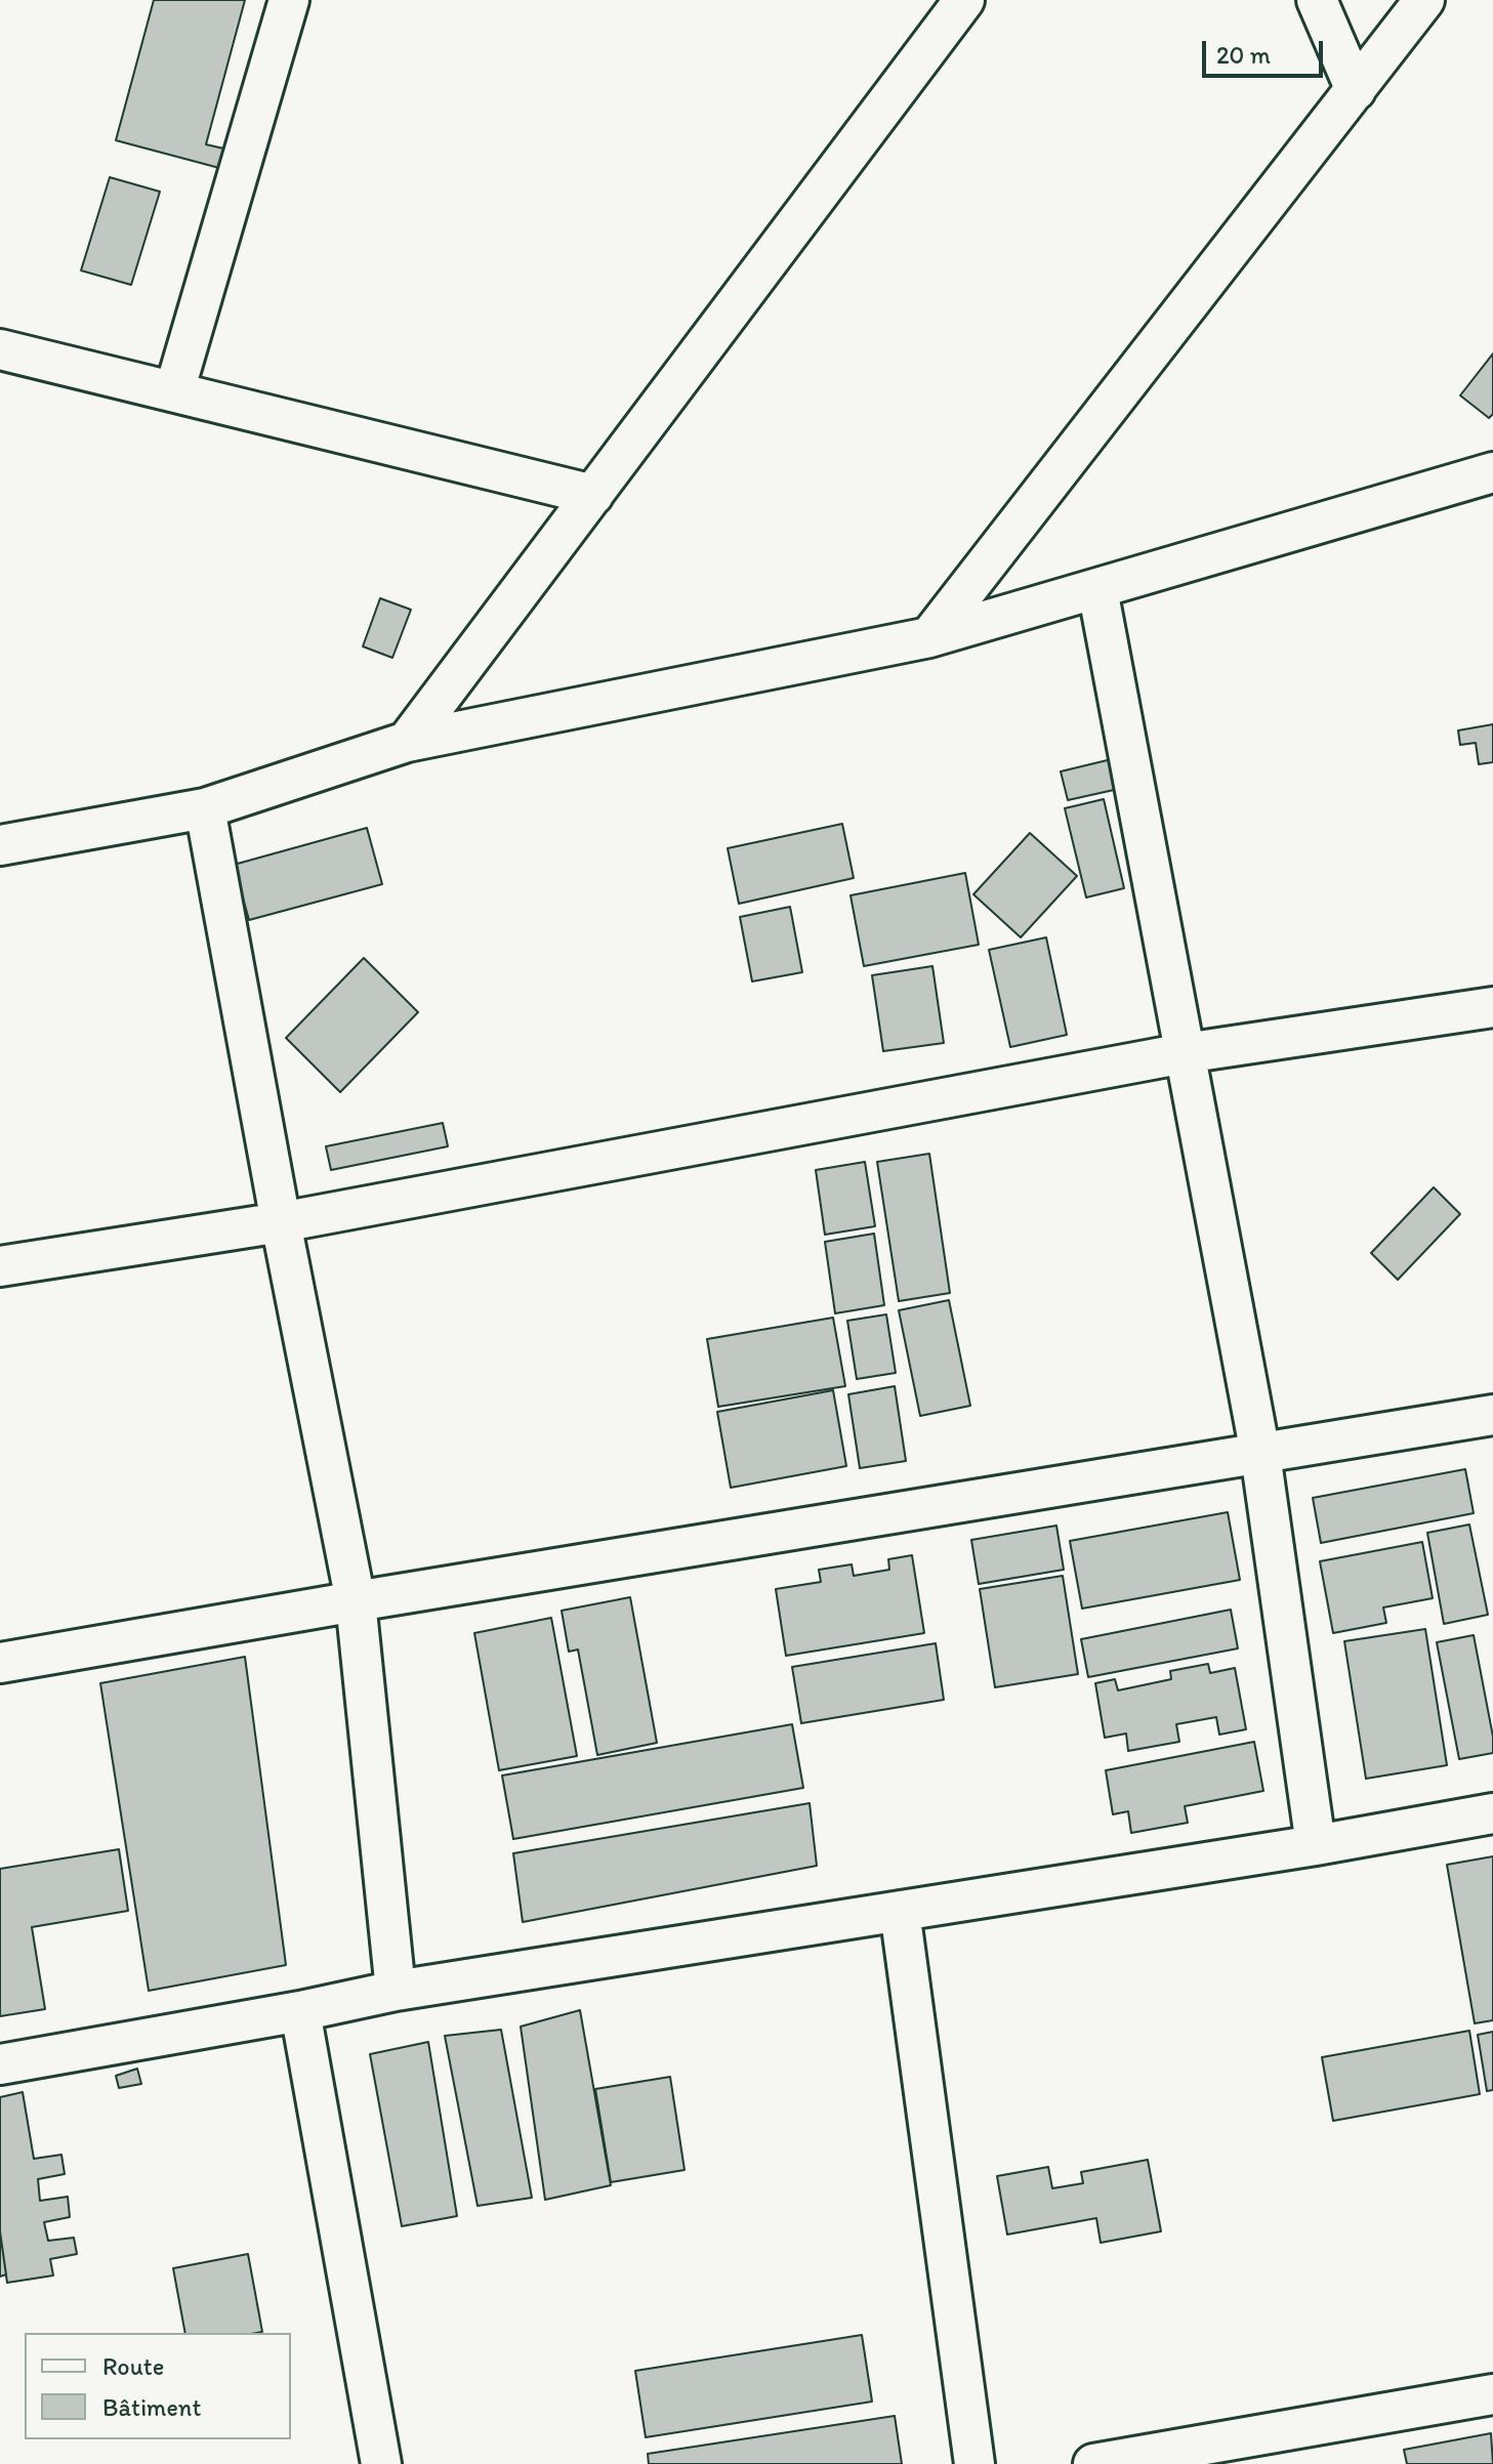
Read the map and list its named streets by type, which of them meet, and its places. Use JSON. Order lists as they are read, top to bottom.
{
  "legend": ["Route", "Bâtiment"],
  "scale_bar": "20 m"
}
